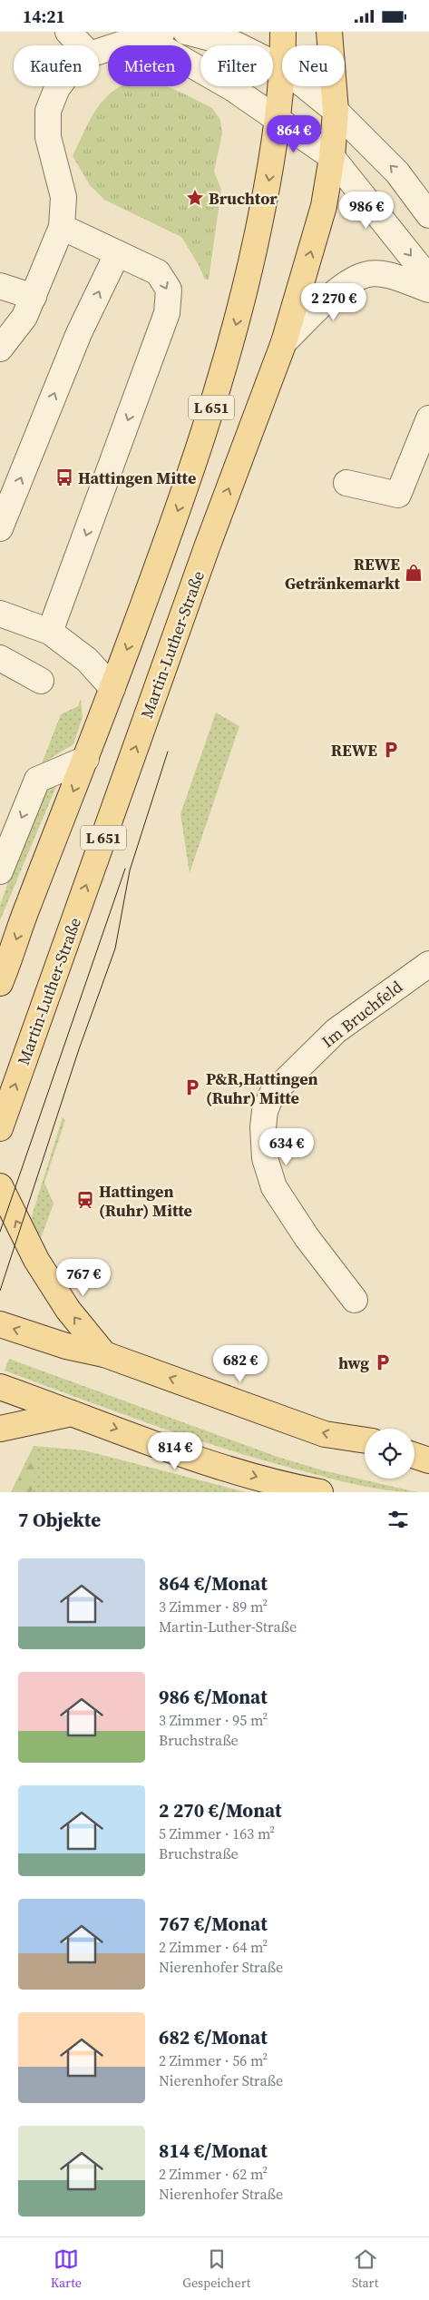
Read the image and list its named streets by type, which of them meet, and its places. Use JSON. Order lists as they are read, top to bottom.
{
  "streets": {
    "main road": ["L 651", "Martin-Luther-Straße"],
    "street": ["Im Bruchfeld"]
  },
  "places": {
    "place": ["Bruchtor"],
    "bus stop": ["Hattingen Mitte"],
    "shop": ["REWE Getränkemarkt"],
    "parking": ["REWE", "P&R,Hattingen (Ruhr) Mitte", "hwg"],
    "station": ["Hattingen (Ruhr) Mitte"]
  },
  "page": {
    "status": "14:21",
    "chip": [
      "Kaufen",
      "Mieten",
      "Filter",
      "Neu"
    ],
    "price": [
      "864 €",
      "986 €",
      "2 270 €",
      "634 €",
      "767 €",
      "682 €",
      "814 €"
    ],
    "heading": "7 Objekte",
    "list": [
      {
        "name": "864 €/Monat",
        "note": "3 Zimmer · 89 m² · Martin-Luther-Straße"
      },
      {
        "name": "986 €/Monat",
        "note": "3 Zimmer · 95 m² · Bruchstraße"
      },
      {
        "name": "2 270 €/Monat",
        "note": "5 Zimmer · 163 m² · Bruchstraße"
      },
      {
        "name": "767 €/Monat",
        "note": "2 Zimmer · 64 m² · Nierenhofer Straße"
      },
      {
        "name": "682 €/Monat",
        "note": "2 Zimmer · 56 m² · Nierenhofer Straße"
      },
      {
        "name": "814 €/Monat",
        "note": "2 Zimmer · 62 m² · Nierenhofer Straße"
      }
    ],
    "tabs": ["Karte", "Gespeichert", "Start"]
  }
}
